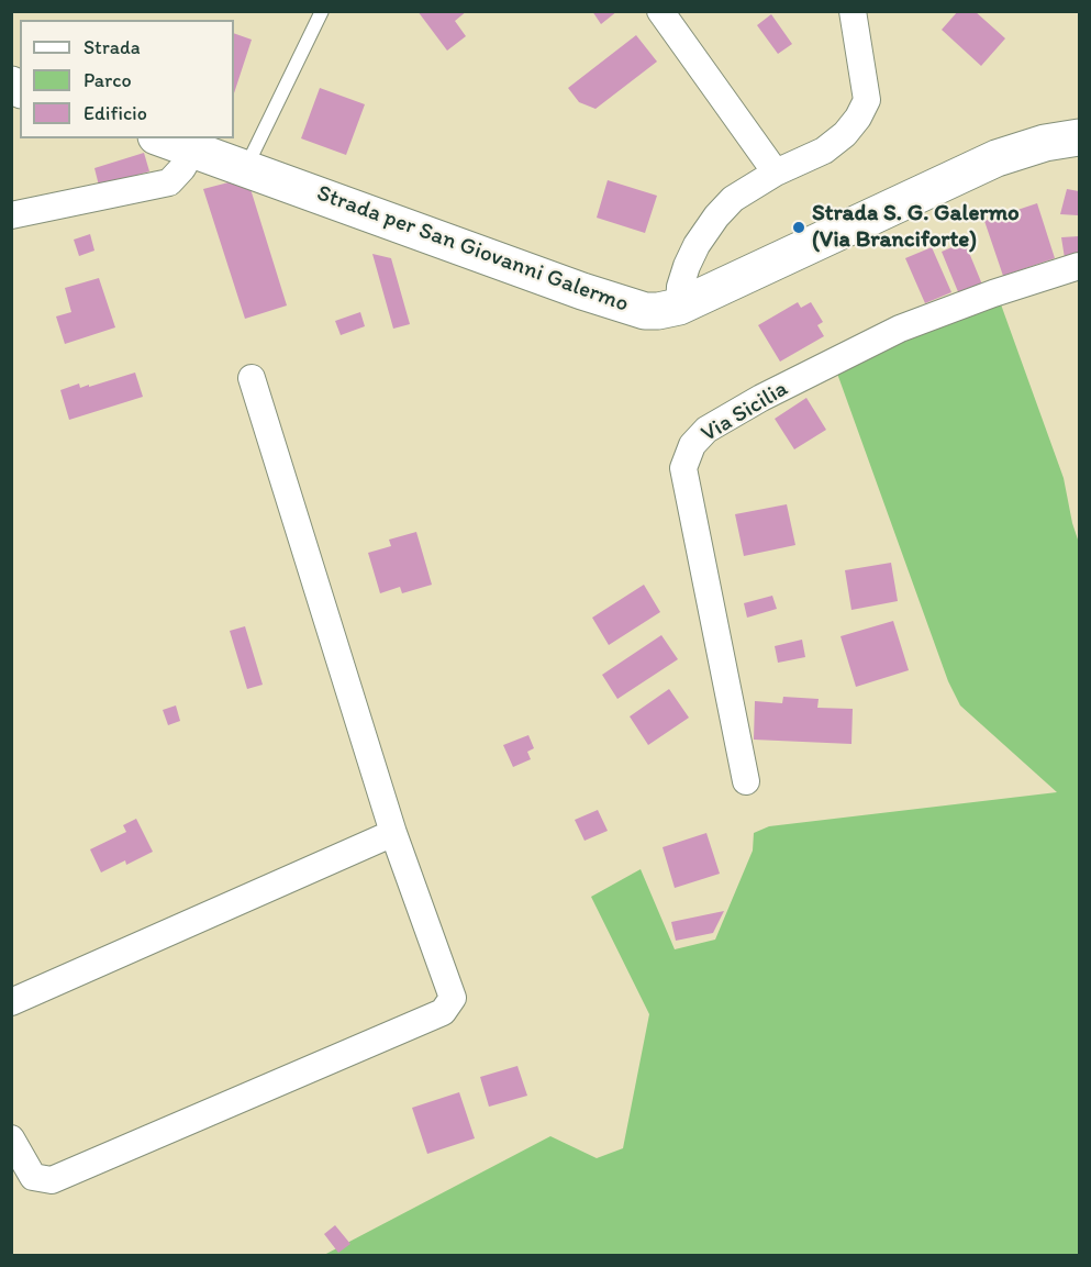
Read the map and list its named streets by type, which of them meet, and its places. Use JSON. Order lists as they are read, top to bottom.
{
  "streets": {
    "main road": ["Strada per San Giovanni Galermo"],
    "street": ["Via Sicilia"]
  },
  "places": ["Strada S. G. Galermo (Via Branciforte)"],
  "legend": ["Strada", "Parco", "Edificio"]
}
